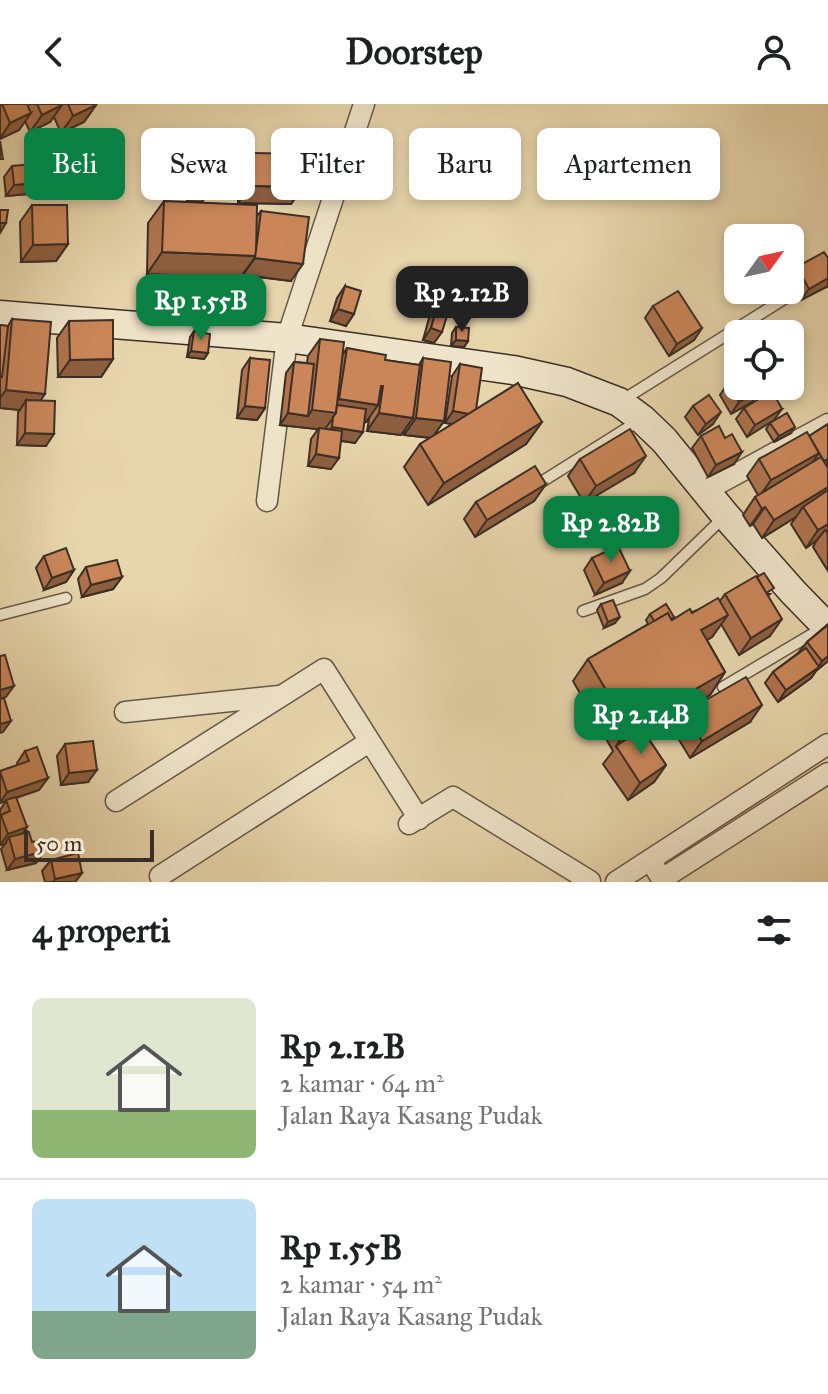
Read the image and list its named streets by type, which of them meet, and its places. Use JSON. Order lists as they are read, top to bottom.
{
  "scale_bar": "50 m",
  "north": "top right",
  "page": {
    "header": "Doorstep",
    "chip": [
      "Beli",
      "Sewa",
      "Filter",
      "Baru",
      "Apartemen"
    ],
    "price": [
      "Rp 2.12B",
      "Rp 1.55B",
      "Rp 2.82B",
      "Rp 2.14B"
    ],
    "scale": "50 m",
    "heading": "4 properti",
    "list": [
      {
        "name": "Rp 2.12B",
        "note": "2 kamar · 64 m² · Jalan Raya Kasang Pudak"
      },
      {
        "name": "Rp 1.55B",
        "note": "2 kamar · 54 m² · Jalan Raya Kasang Pudak"
      }
    ]
  }
}
